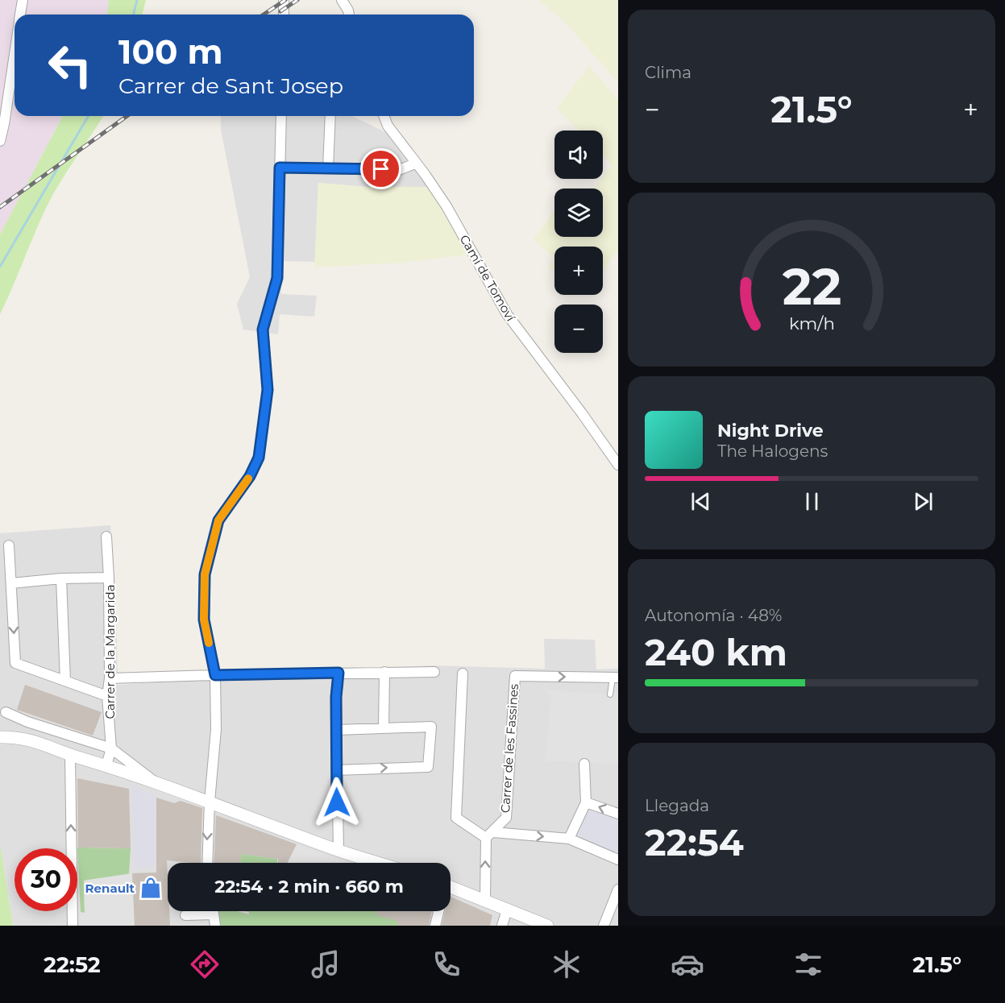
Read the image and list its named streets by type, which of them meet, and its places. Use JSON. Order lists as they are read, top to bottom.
{
  "streets": {
    "street": ["Camí de Tomoví", "Carrer de la Margarida", "Carrer de les Fassines"]
  },
  "places": {
    "shop": ["Renault"]
  },
  "page": {
    "tile": [
      "Clima",
      ["Autonomía · 48%", "240 km"],
      ["Llegada", "22:54"]
    ],
    "turn": ["100 m", "Carrer de Sant Josep"],
    "heat": ["−", "21.5°", "+"],
    "map_buttons": ["+", "−"],
    "song": ["Night Drive", "The Halogens"],
    "limit": "30",
    "trip": "22:54 · 2 min · 660 m",
    "tabs": ["22:52", "21.5°"],
    "gauge": ["22", "km/h"]
  }
}
